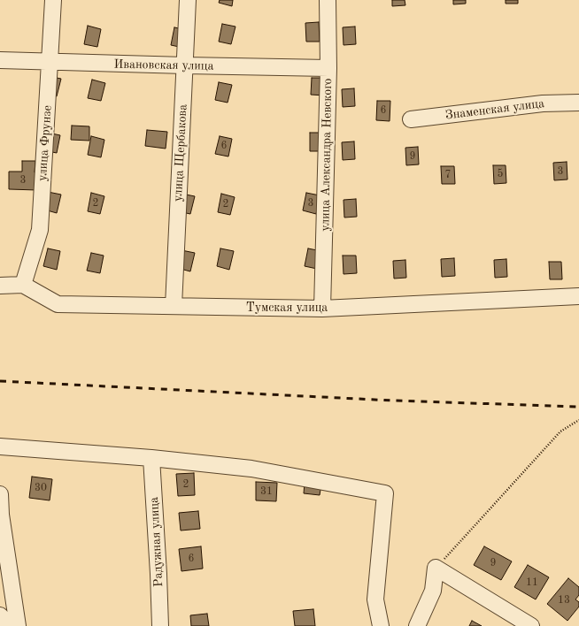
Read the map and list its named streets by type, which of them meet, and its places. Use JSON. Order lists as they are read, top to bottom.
{
  "streets": {
    "street": [
      "Ивановская улица",
      "Знаменская улица",
      "улица Фрунзе",
      "улица Щербакова",
      "улица Александра Невского",
      "Тумская улица",
      "Радужная улица"
    ]
  },
  "crossings": [
    ["Ивановская улица", "улица Фрунзе"],
    ["Ивановская улица", "улица Щербакова"],
    ["Ивановская улица", "улица Александра Невского"],
    ["улица Фрунзе", "Тумская улица"],
    ["улица Щербакова", "Тумская улица"],
    ["улица Александра Невского", "Тумская улица"]
  ],
  "house_numbers": [
    "6",
    "6",
    "9",
    "3",
    "5",
    "7",
    "3",
    "2",
    "3",
    "2",
    "2",
    "30",
    "31",
    "6",
    "9",
    "11",
    "13"
  ]
}
